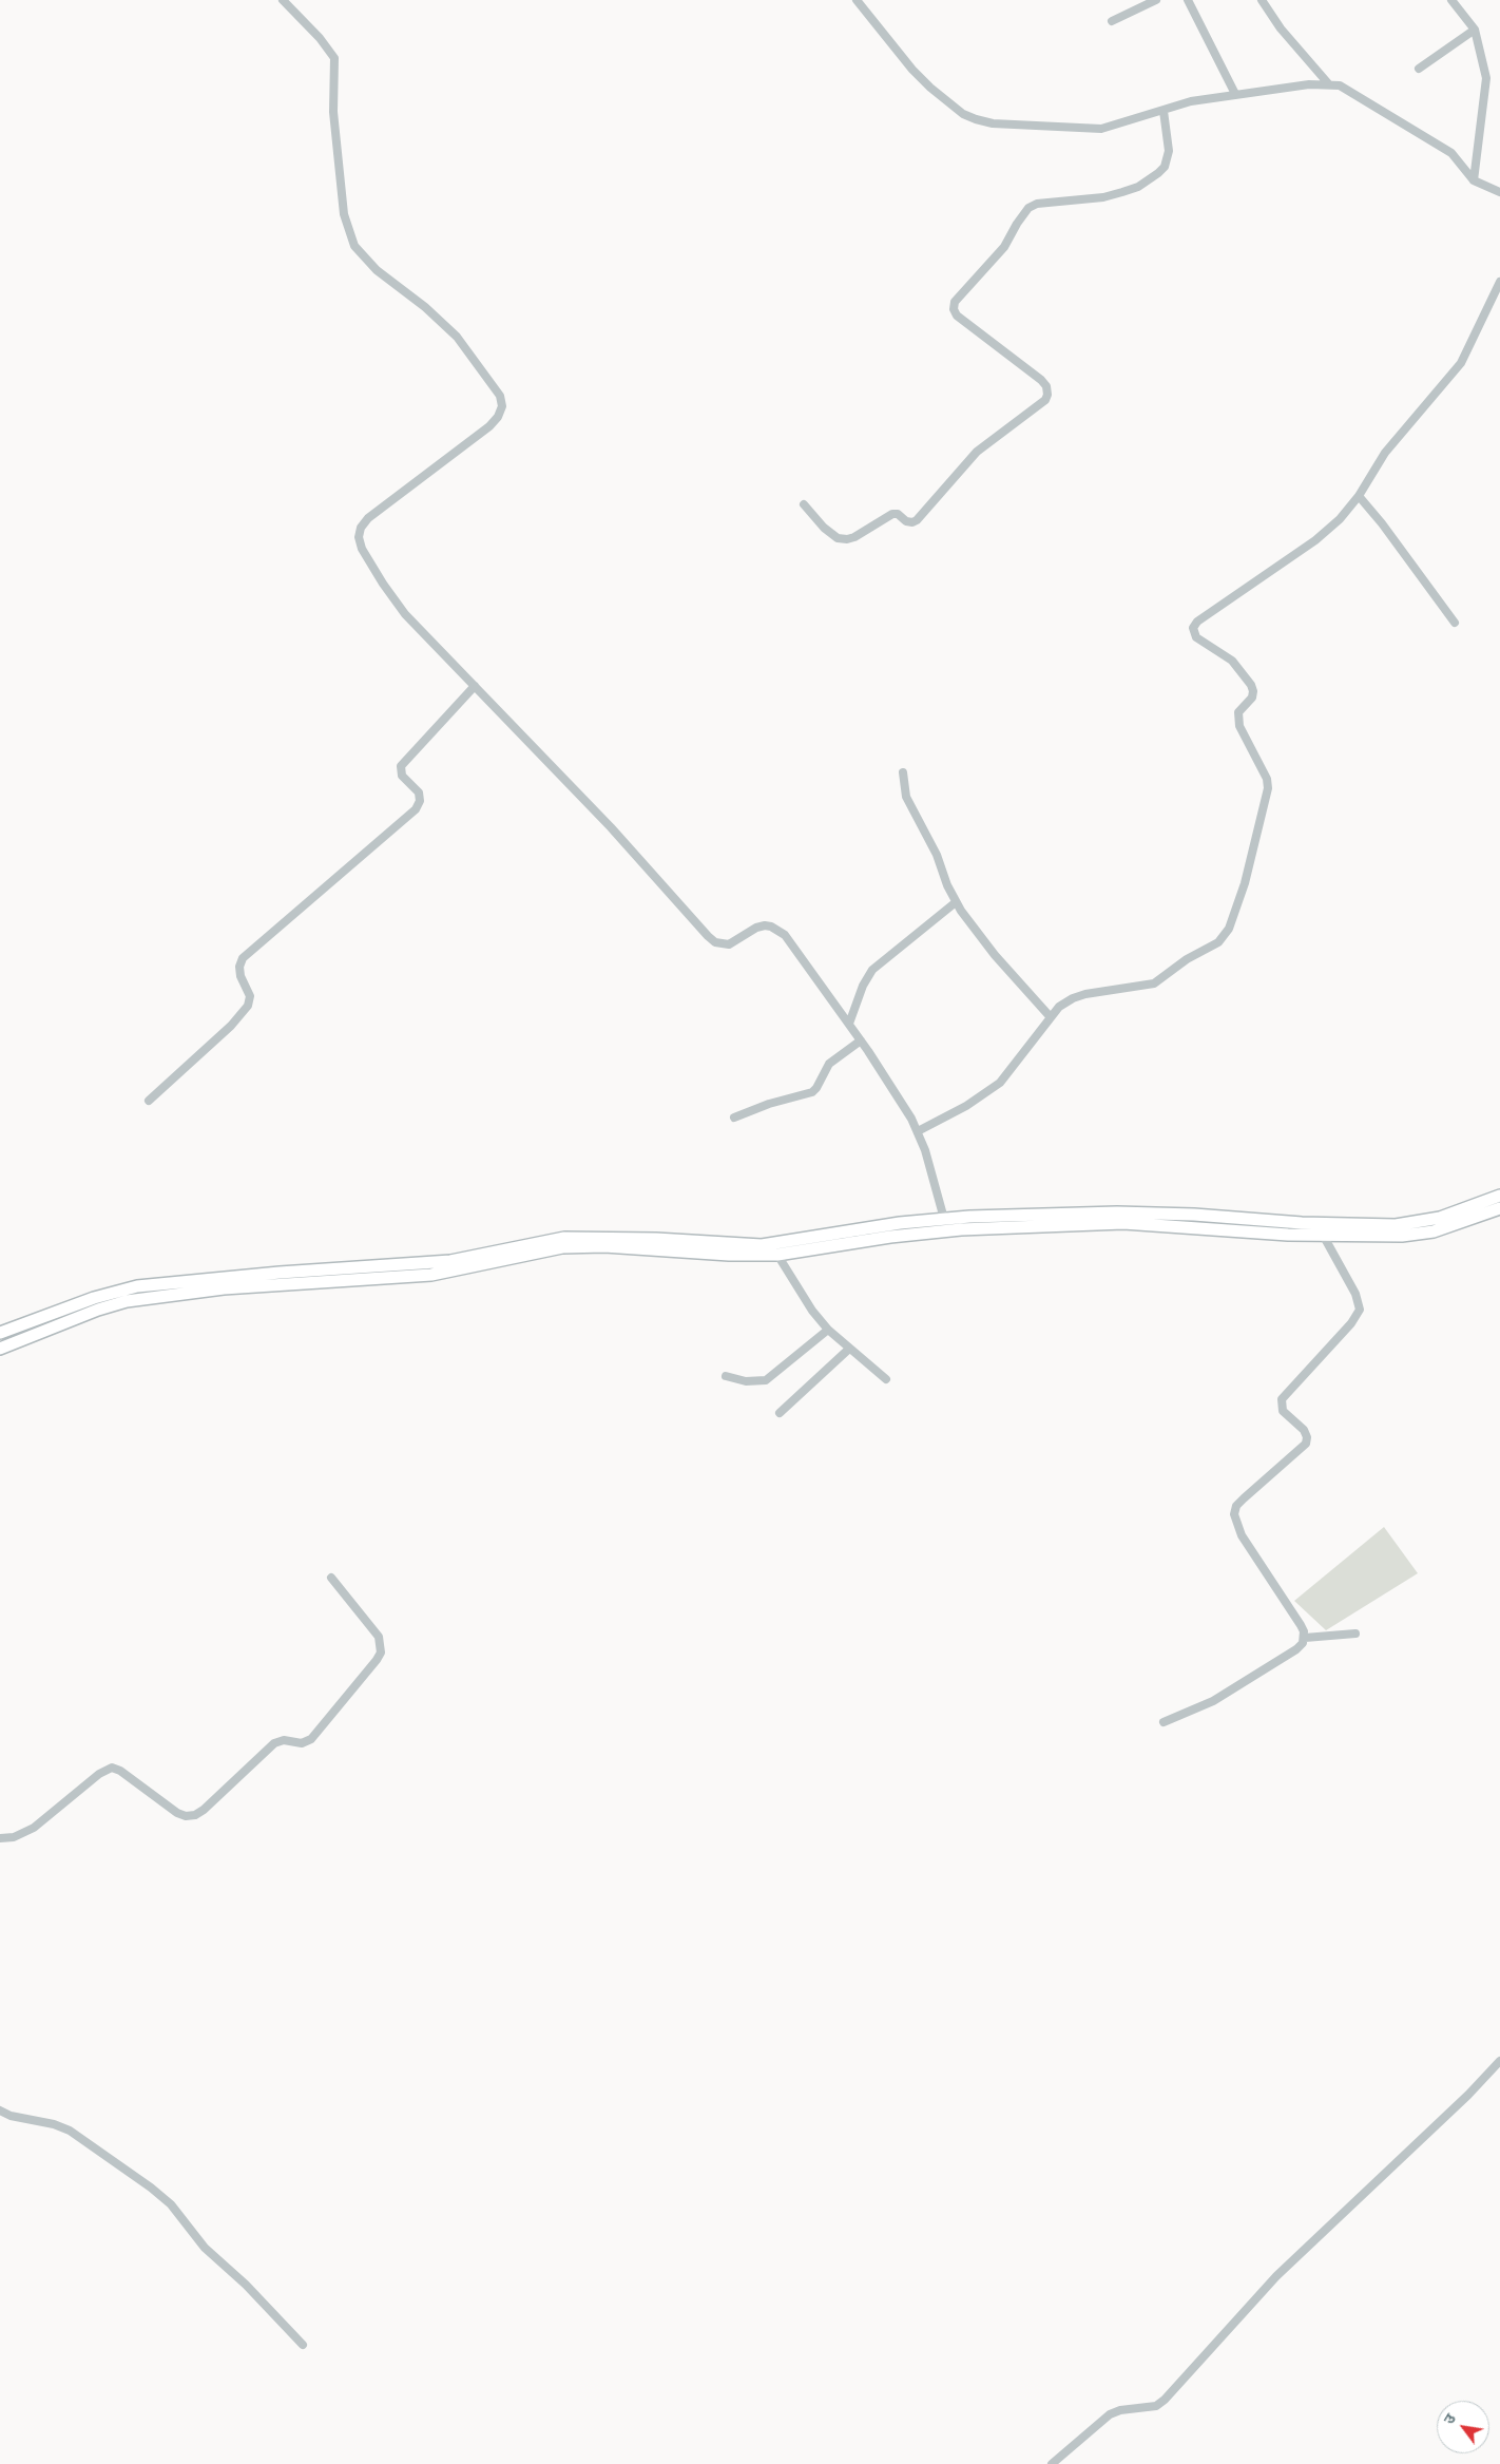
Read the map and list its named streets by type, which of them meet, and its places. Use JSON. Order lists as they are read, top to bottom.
{
  "north": "top left"
}
